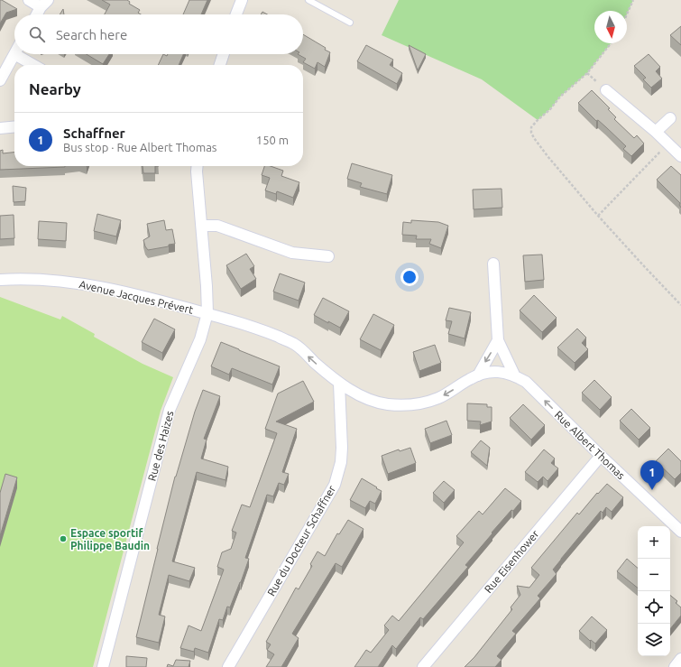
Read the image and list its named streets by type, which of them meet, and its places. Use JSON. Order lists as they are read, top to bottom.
{
  "streets": {
    "street": [
      "Avenue Jacques Prévert",
      "Rue Albert Thomas",
      "Rue des Haizes",
      "Rue du Docteur Schaffner",
      "Rue Eisenhower"
    ]
  },
  "crossings": [
    ["Avenue Jacques Prévert", "Rue des Haizes"],
    ["Rue Albert Thomas", "Rue du Docteur Schaffner"],
    ["Rue Albert Thomas", "Rue Eisenhower"]
  ],
  "one_way": ["Rue Albert Thomas"],
  "places": ["Espace sportif Philippe Baudin"],
  "north": "bottom",
  "page": {
    "search": "Search here",
    "heading": "Nearby",
    "list": [
      {
        "mark": "1",
        "name": "Schaffner",
        "note": "Bus stop · Rue Albert Thomas",
        "value": "150 m"
      }
    ],
    "pins": "1",
    "map_buttons": ["+", "−"]
  }
}
